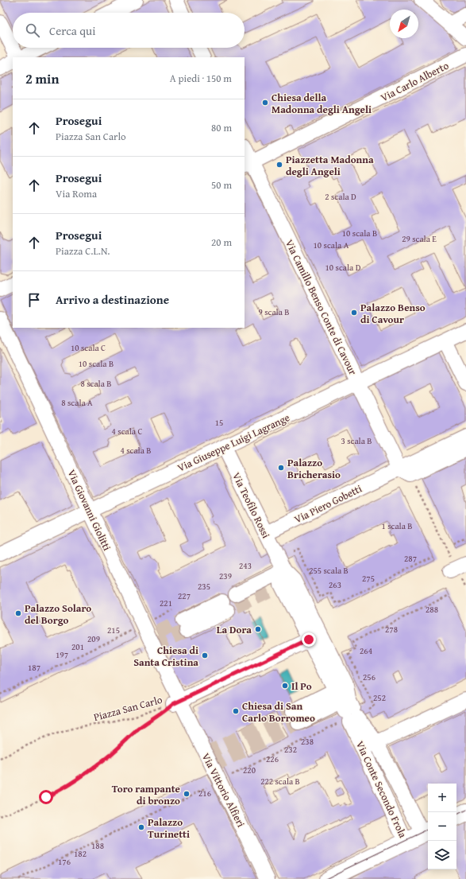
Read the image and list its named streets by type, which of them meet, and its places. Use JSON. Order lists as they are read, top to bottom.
{
  "streets": {
    "street": [
      "Via Carlo Alberto",
      "Via Camillo Benso Conte di Cavour",
      "Via Giuseppe Luigi Lagrange",
      "Via Piero Gobetti",
      "Via Teofilo Rossi",
      "Via Giovanni Giolitti",
      "Via Conte Secondo Frola",
      "Via Vittorio Alfieri"
    ],
    "path": ["Piazza San Carlo"]
  },
  "crossings": [
    ["Via Carlo Alberto", "Via Camillo Benso Conte di Cavour"],
    ["Via Camillo Benso Conte di Cavour", "Via Giuseppe Luigi Lagrange"],
    ["Via Camillo Benso Conte di Cavour", "Via Piero Gobetti"],
    ["Via Giuseppe Luigi Lagrange", "Via Teofilo Rossi"],
    ["Via Giuseppe Luigi Lagrange", "Via Giovanni Giolitti"],
    ["Via Piero Gobetti", "Via Teofilo Rossi"],
    ["Via Giovanni Giolitti", "Piazza San Carlo"],
    ["Via Giovanni Giolitti", "Via Vittorio Alfieri"],
    ["Piazza San Carlo", "Via Vittorio Alfieri"]
  ],
  "places": [
    "Chiesa della Madonna degli Angeli",
    "Piazzetta Madonna degli Angeli",
    "Palazzo Benso di Cavour",
    "Palazzo Bricherasio",
    "Palazzo Solaro del Borgo",
    "La Dora",
    "Chiesa di Santa Cristina",
    "Il Po",
    "Chiesa di San Carlo Borromeo",
    "Toro rampante di bronzo",
    "Palazzo Turinetti"
  ],
  "house_numbers": [
    "2 scala D",
    "10 scala B",
    "29 scala E",
    "10 scala A",
    "10 scala D",
    "9 scala B",
    "10 scala C",
    "10 scala B",
    "8 scala B",
    "8 scala A",
    "15",
    "4 scala C",
    "3 scala B",
    "4 scala B",
    "1 scala B",
    "287",
    "243",
    "255 scala B",
    "239",
    "275",
    "263",
    "235",
    "227",
    "221",
    "288",
    "278",
    "215",
    "209",
    "201",
    "264",
    "197",
    "187",
    "256",
    "252",
    "238",
    "232",
    "226",
    "220",
    "222 scala B",
    "216",
    "188",
    "182",
    "176"
  ],
  "north": "bottom left",
  "page": {
    "search": "Cerca qui",
    "heading": ["2 min", "A piedi · 150 m"],
    "list": [
      ["Prosegui", "Piazza San Carlo", "80 m"],
      ["Prosegui", "Via Roma", "50 m"],
      ["Prosegui", "Piazza C.L.N.", "20 m"],
      "Arrivo a destinazione"
    ],
    "map_buttons": ["+", "−"]
  }
}
